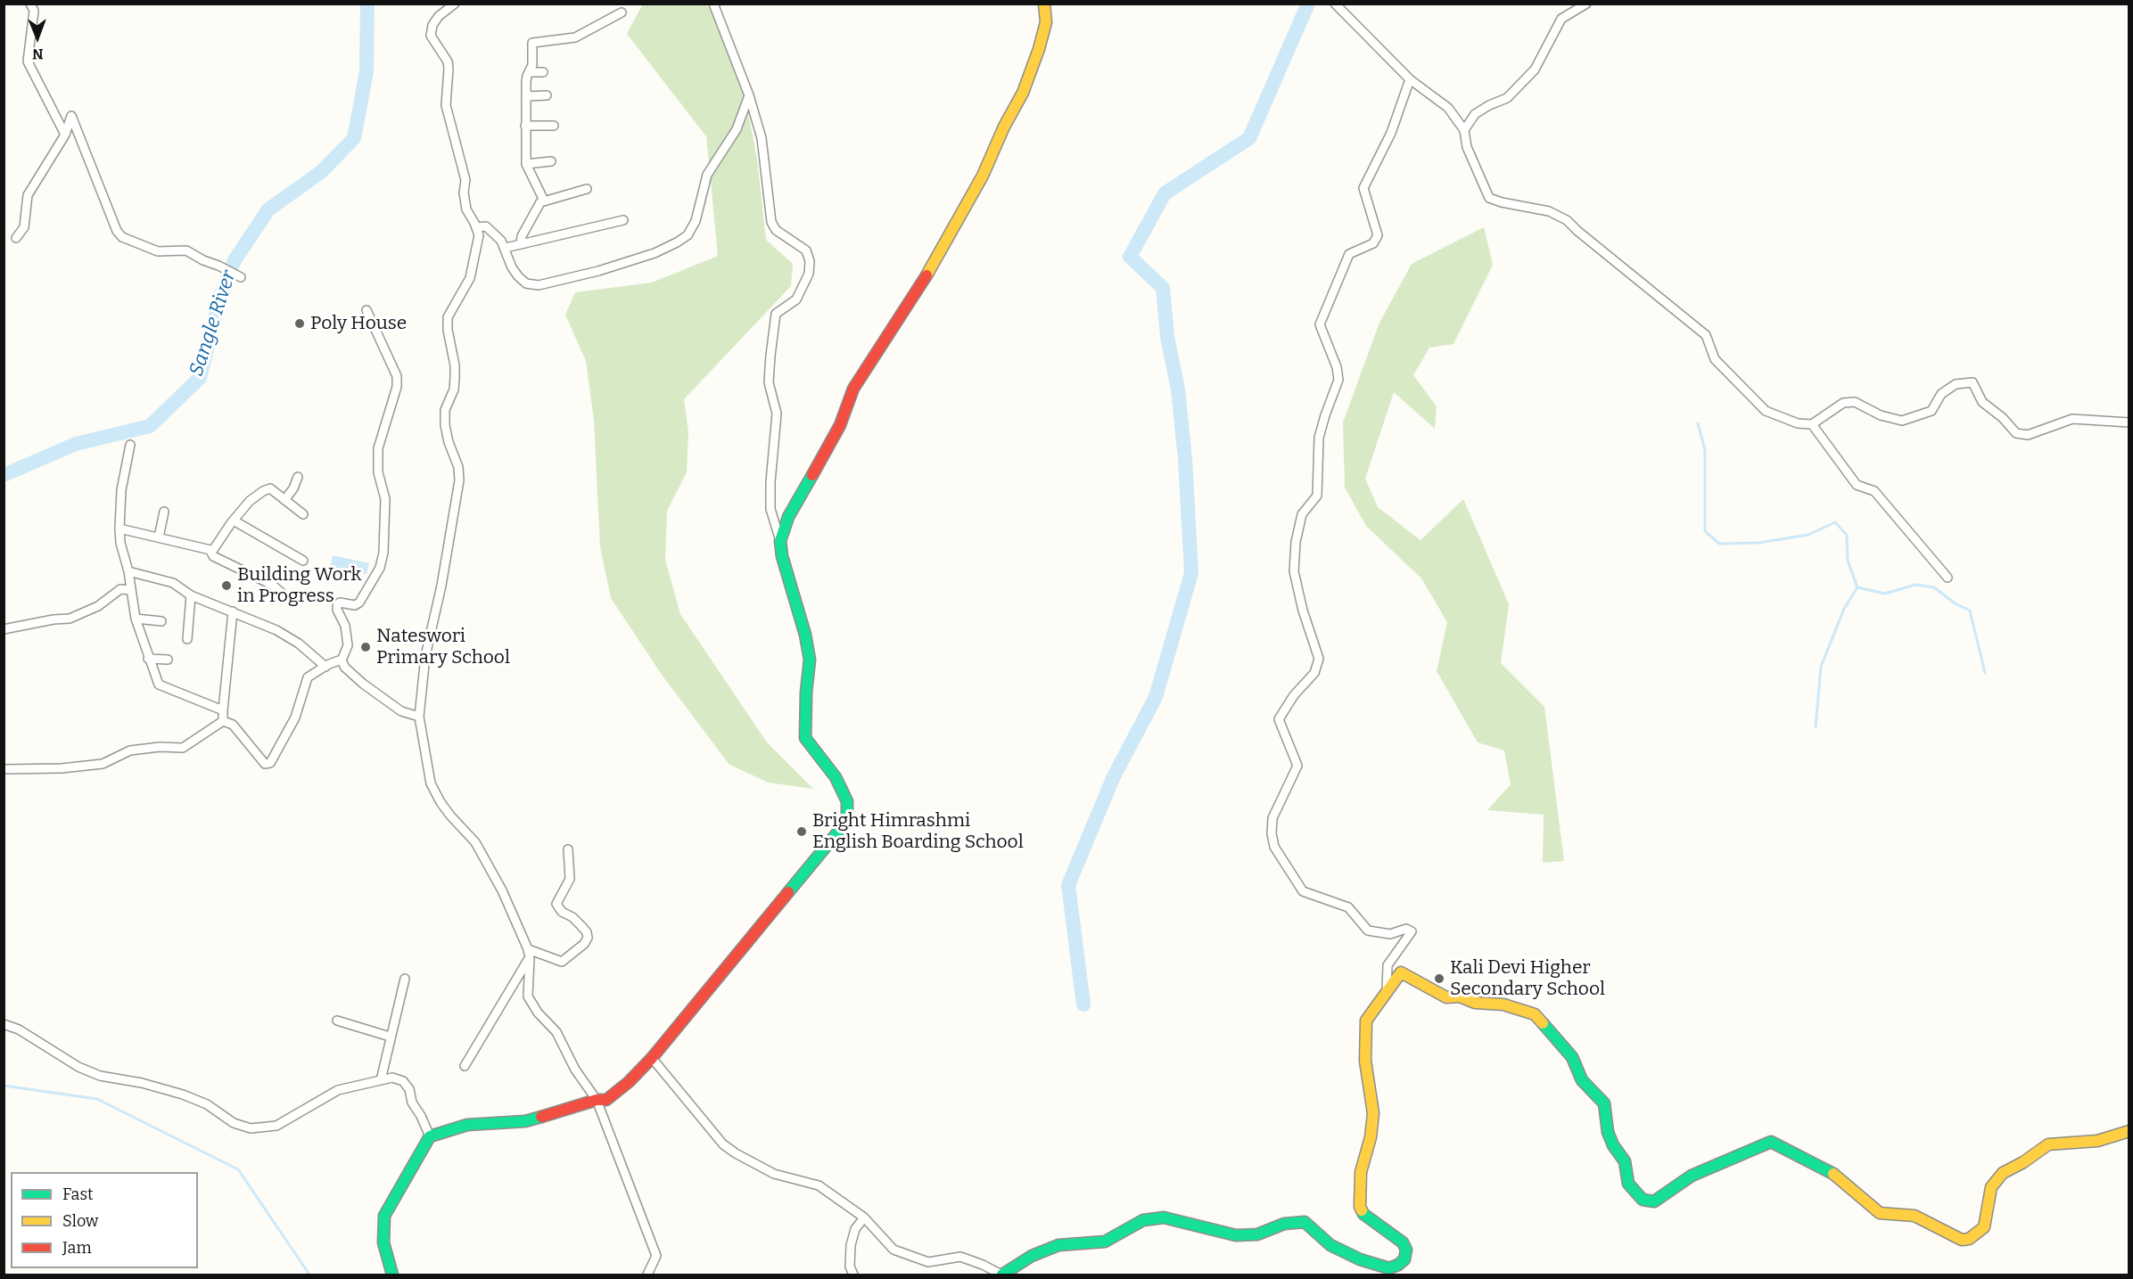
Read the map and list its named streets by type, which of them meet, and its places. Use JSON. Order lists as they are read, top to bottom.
{
  "water": ["Sangle River"],
  "places": [
    "Poly House",
    "Building Work in Progress",
    "Nateswori Primary School",
    "Bright Himrashmi English Boarding School",
    "Kali Devi Higher Secondary School"
  ],
  "legend": ["Fast", "Slow", "Jam"],
  "north": "bottom"
}
